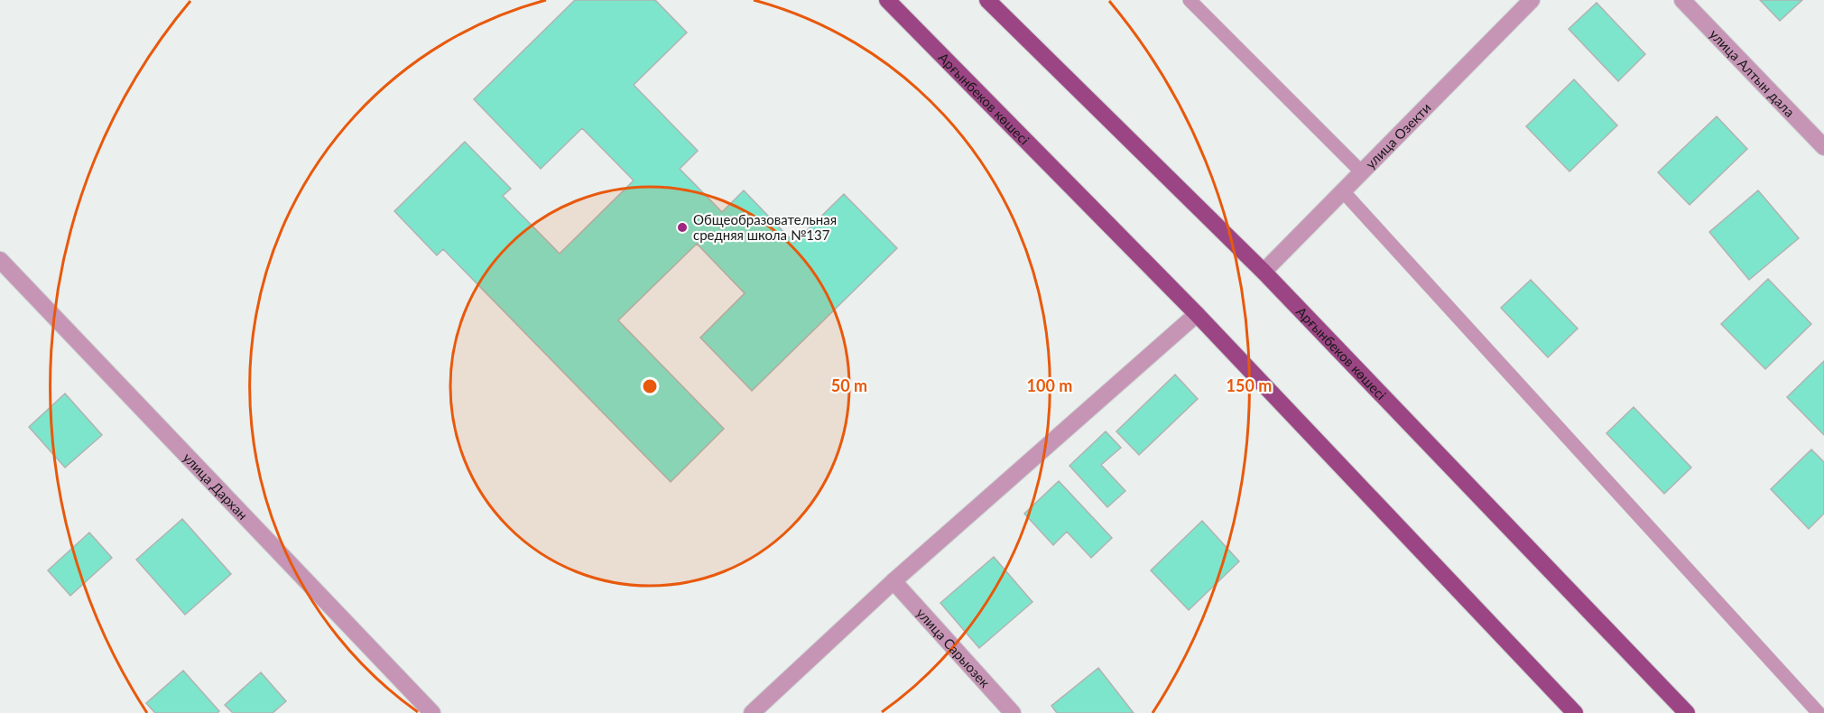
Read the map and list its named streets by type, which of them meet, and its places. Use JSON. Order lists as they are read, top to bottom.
{
  "streets": {
    "main road": ["Арғынбеков көшесі"],
    "street": [
      "улица Алтын дала",
      "улица Озекти",
      "улица Дархан",
      "улица Сарыозек"
    ]
  },
  "crossings": [
    ["Арғынбеков көшесі", "улица Озекти"]
  ],
  "places": ["Общеобразовательная средняя школа №137"],
  "rings": ["50 m", "100 m", "150 m"]
}
